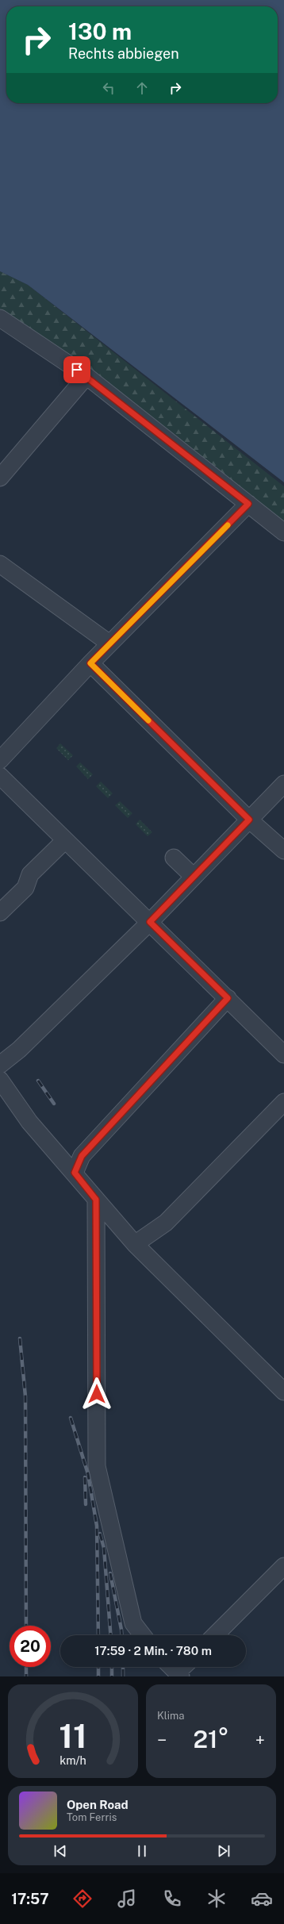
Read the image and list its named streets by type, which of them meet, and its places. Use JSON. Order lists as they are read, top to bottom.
{
  "page": {
    "turn": ["130 m", "Rechts abbiegen"],
    "limit": "20",
    "trip": "17:59 · 2 Min. · 780 m",
    "tile": "Klima",
    "heat": ["−", "21°", "+"],
    "song": ["Open Road", "Tom Ferris"],
    "tabs": "17:57",
    "gauge": ["11", "km/h"]
  }
}
